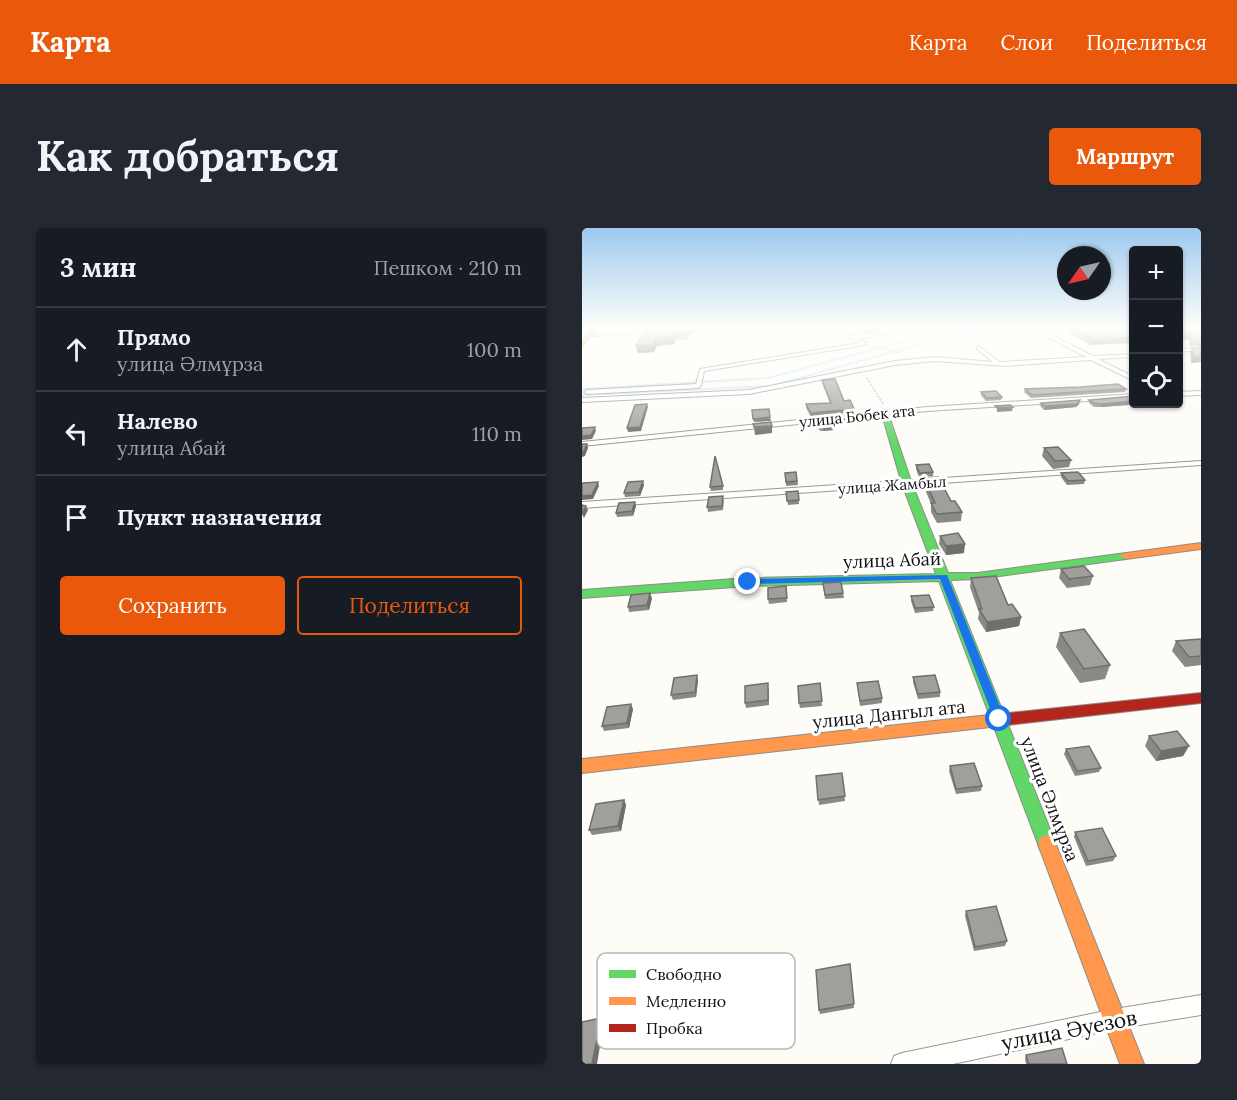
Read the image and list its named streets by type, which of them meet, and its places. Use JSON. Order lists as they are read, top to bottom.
{
  "streets": {
    "street": [
      "улица Бобек ата",
      "улица Жамбыл",
      "улица Абай",
      "улица Дангыл ата",
      "улица Әлмұрза",
      "улица Әуезов"
    ]
  },
  "crossings": [
    ["улица Бобек ата", "улица Әлмұрза"],
    ["улица Жамбыл", "улица Әлмұрза"],
    ["улица Абай", "улица Әлмұрза"],
    ["улица Дангыл ата", "улица Әлмұрза"],
    ["улица Әлмұрза", "улица Әуезов"]
  ],
  "legend": ["Свободно", "Медленно", "Пробка"],
  "north": "bottom left",
  "page": {
    "header": "Карта",
    "nav": ["Карта", "Слои", "Поделиться"],
    "buttons": [
      "Маршрут",
      ["Сохранить", "Поделиться"]
    ],
    "title": "Как добраться",
    "heading": ["3 мин", "Пешком · 210 m"],
    "map_buttons": ["+", "−"],
    "list": [
      ["Прямо", "улица Әлмұрза", "100 m"],
      ["Налево", "улица Абай", "110 m"],
      "Пункт назначения"
    ]
  }
}
